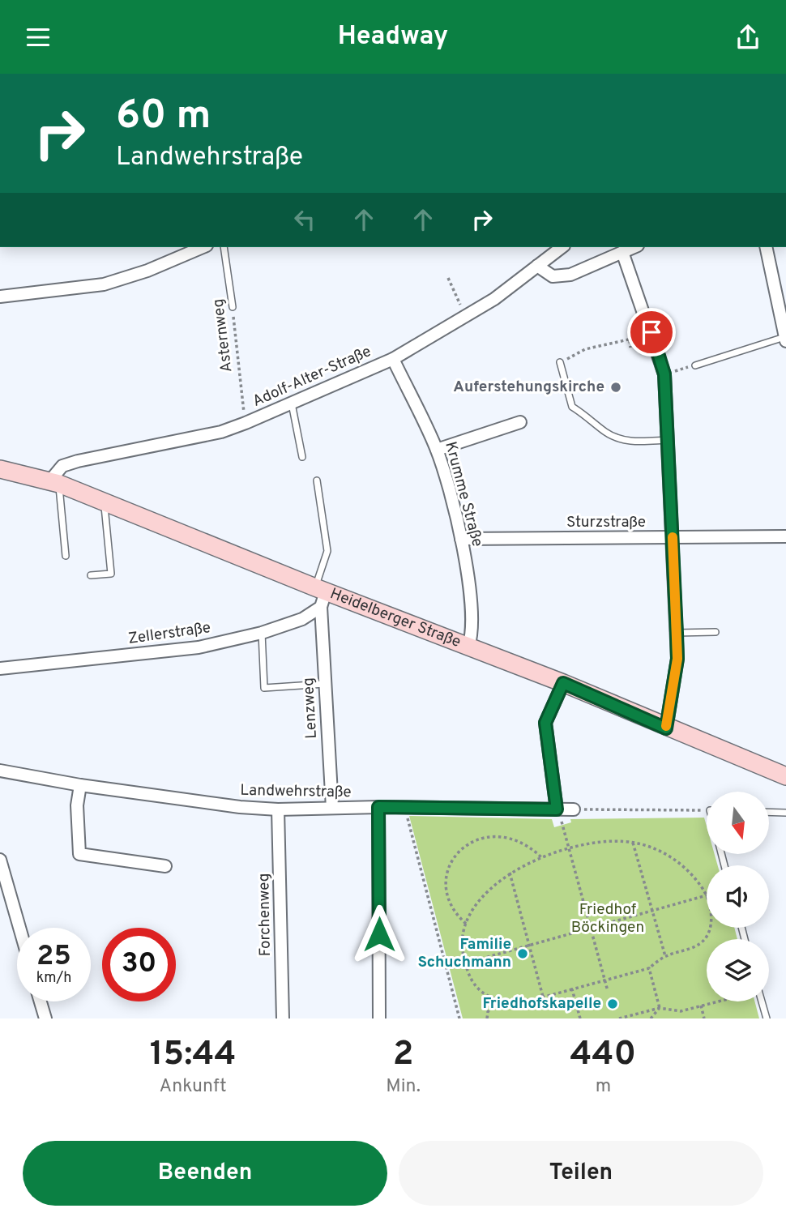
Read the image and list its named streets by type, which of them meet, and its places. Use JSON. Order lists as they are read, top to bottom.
{
  "streets": {
    "main road": ["Heidelberger Straße"],
    "street": [
      "Adolf-Alter-Straße",
      "Krumme Straße",
      "Sturzstraße",
      "Zellerstraße",
      "Lenzweg",
      "Landwehrstraße",
      "Forchenweg"
    ],
    "lane": ["Asternweg"]
  },
  "crossings": [
    ["Asternweg", "Adolf-Alter-Straße"],
    ["Adolf-Alter-Straße", "Krumme Straße"],
    ["Adolf-Alter-Straße", "Heidelberger Straße"],
    ["Krumme Straße", "Sturzstraße"],
    ["Krumme Straße", "Heidelberger Straße"],
    ["Heidelberger Straße", "Zellerstraße"],
    ["Heidelberger Straße", "Lenzweg"],
    ["Zellerstraße", "Lenzweg"],
    ["Lenzweg", "Landwehrstraße"],
    ["Landwehrstraße", "Forchenweg"]
  ],
  "parks": ["Friedhof Böckingen"],
  "places": ["Auferstehungskirche", "Familie Schuchmann", "Friedhofskapelle"],
  "north": "bottom",
  "page": {
    "header": "Headway",
    "turn": ["60 m", "Landwehrstraße"],
    "speed": "25 km/h",
    "limit": "30",
    "eta": [
      "15:44",
      "Ankunft",
      "2",
      "Min.",
      "440",
      "m"
    ],
    "buttons": ["Beenden", "Teilen"]
  }
}
